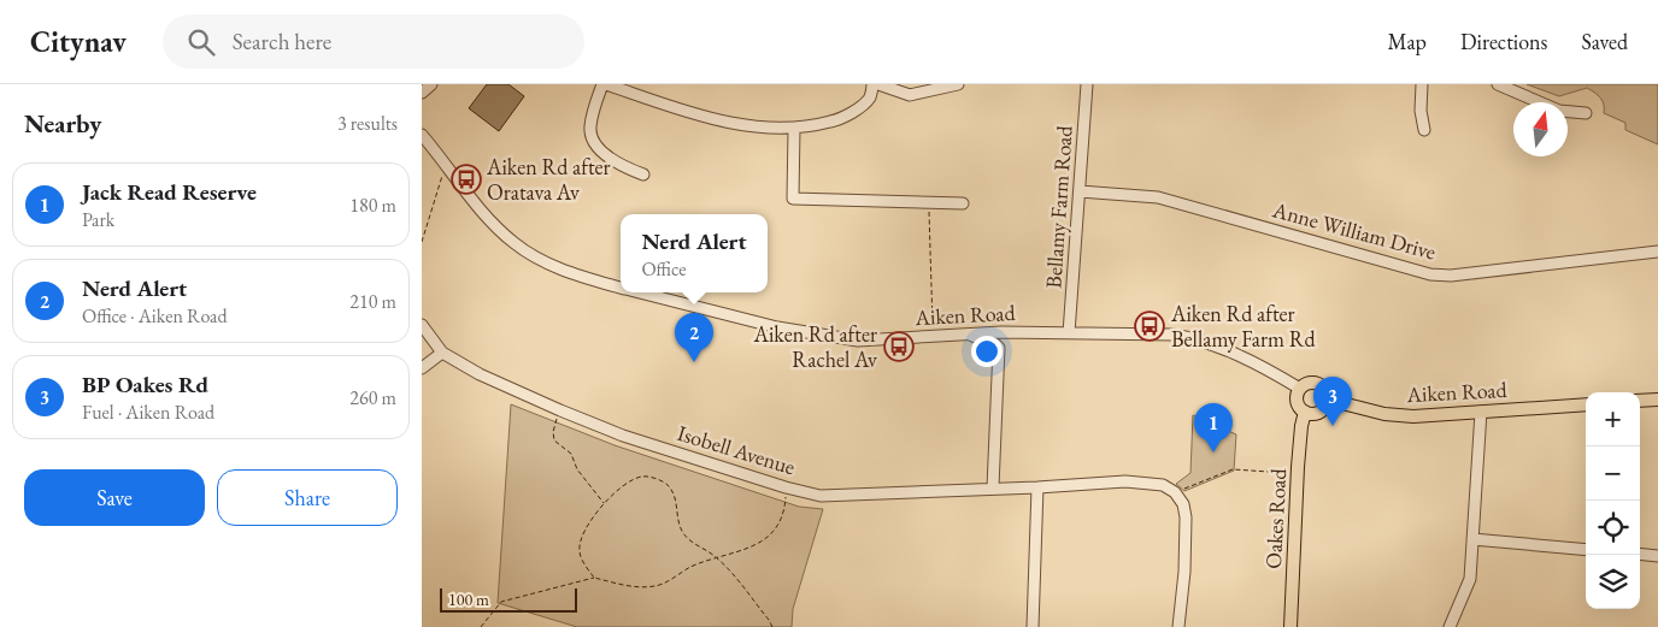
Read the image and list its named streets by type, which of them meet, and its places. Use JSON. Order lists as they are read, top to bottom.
{
  "streets": {
    "main road": ["Aiken Road", "Oakes Road"],
    "street": ["Bellamy Farm Road", "Anne William Drive", "Isobell Avenue"]
  },
  "crossings": [
    ["Bellamy Farm Road", "Anne William Drive"],
    ["Bellamy Farm Road", "Aiken Road"],
    ["Aiken Road", "Oakes Road"]
  ],
  "places": {
    "bus stop": ["Aiken Rd after Oratava Av", "Aiken Rd after Bellamy Farm Rd", "Aiken Rd after Rachel Av"]
  },
  "scale_bar": "100 m",
  "north": "top",
  "page": {
    "header": "Citynav",
    "search": "Search here",
    "nav": ["Map", "Directions", "Saved"],
    "heading": ["Nearby", "3 results"],
    "list": [
      {
        "mark": "1",
        "name": "Jack Read Reserve",
        "note": "Park",
        "value": "180 m"
      },
      {
        "mark": "2",
        "name": "Nerd Alert",
        "note": "Office · Aiken Road",
        "value": "210 m"
      },
      {
        "mark": "3",
        "name": "BP Oakes Rd",
        "note": "Fuel · Aiken Road",
        "value": "260 m"
      }
    ],
    "popup": ["Nerd Alert", "Office"],
    "pins": ["2", "3", "1"],
    "map_buttons": ["+", "−"],
    "buttons": ["Save", "Share"],
    "scale": "100 m"
  }
}
